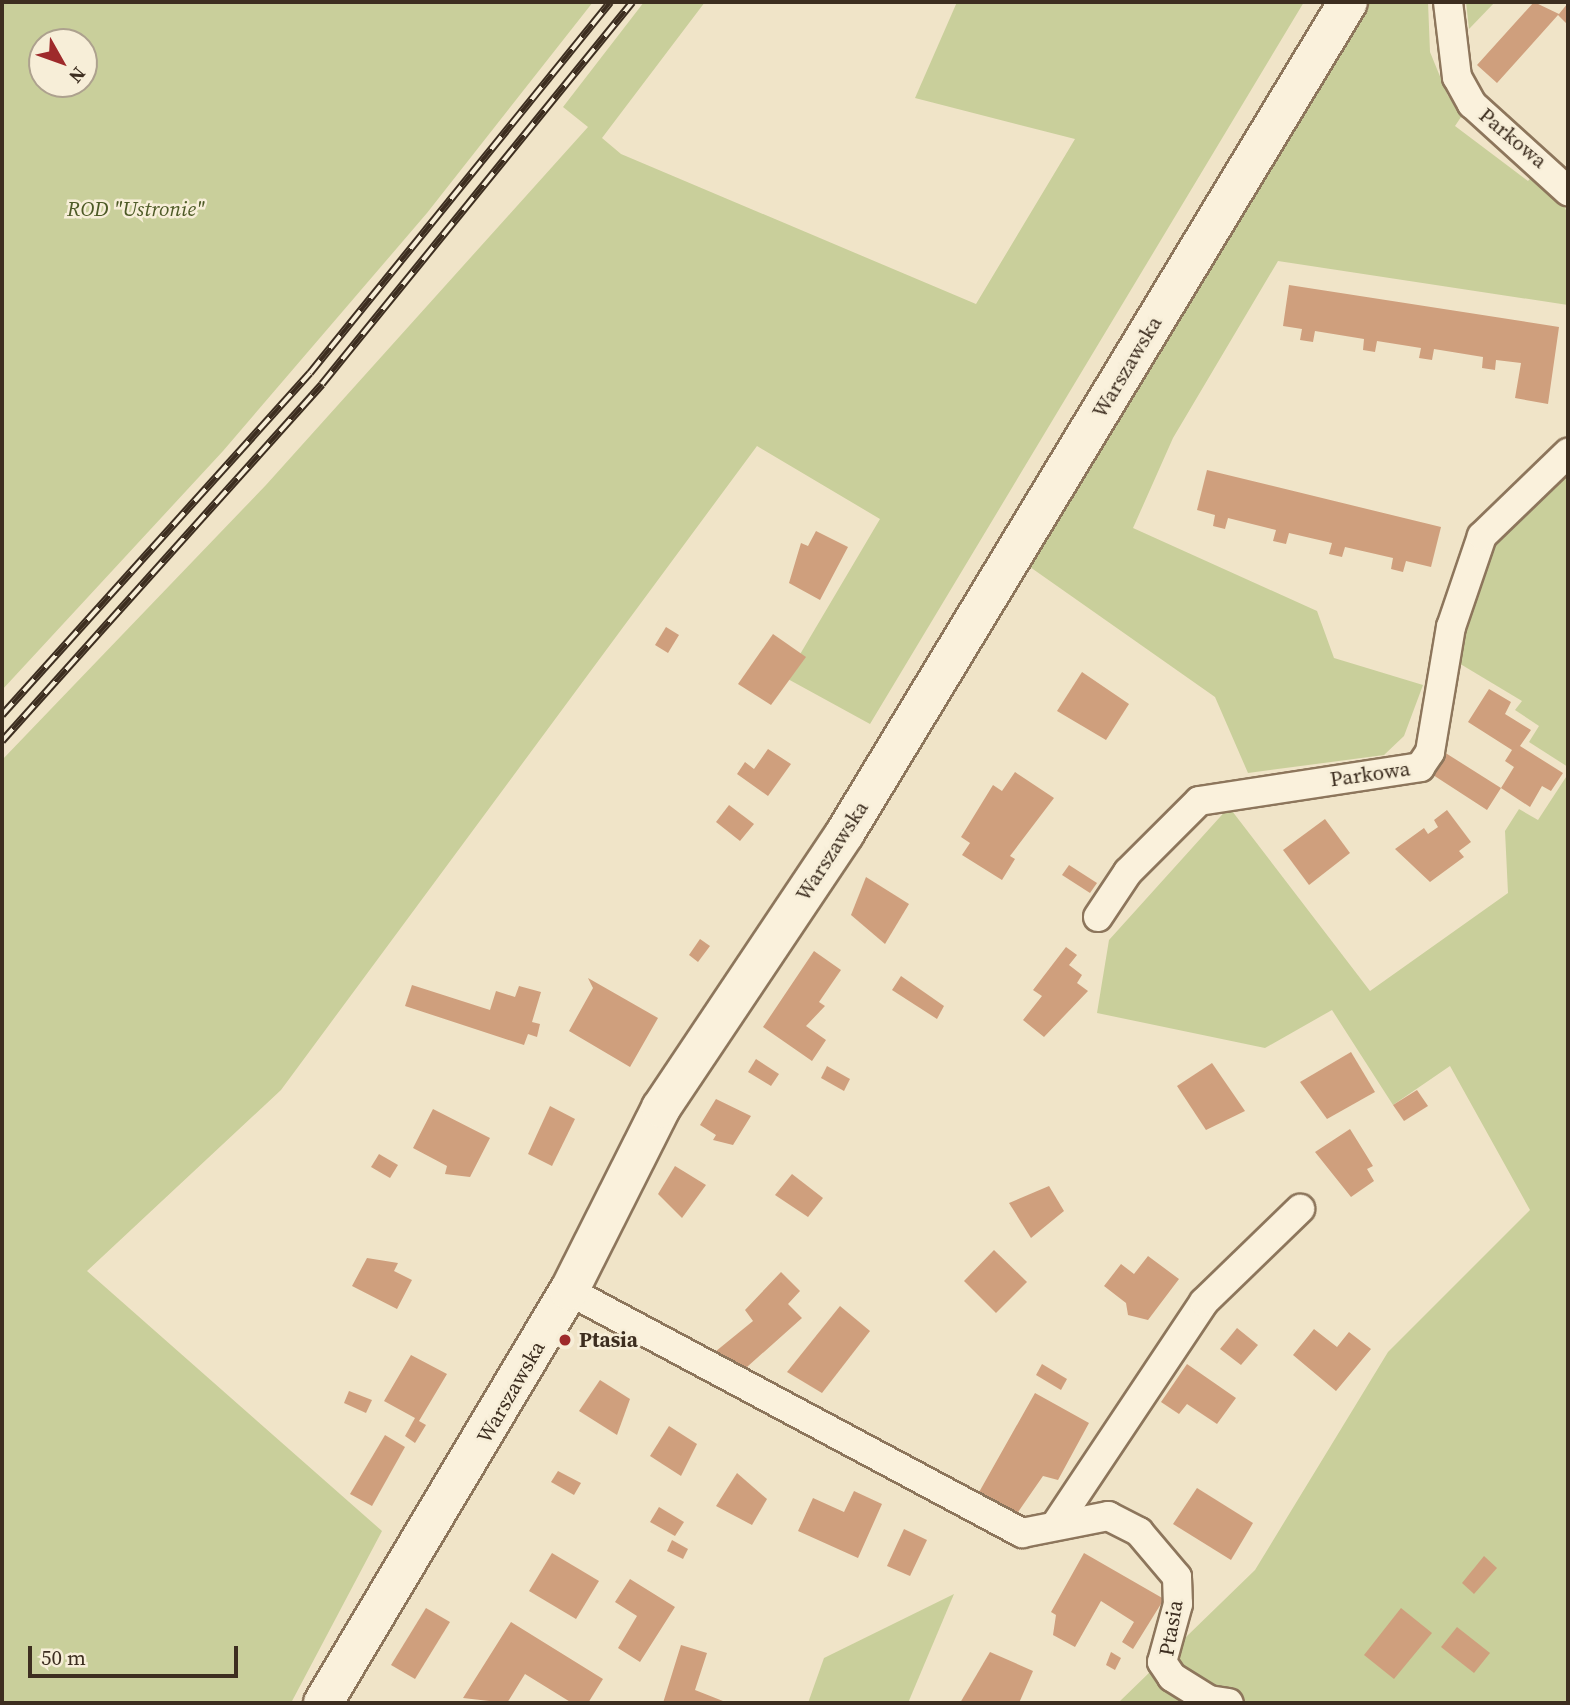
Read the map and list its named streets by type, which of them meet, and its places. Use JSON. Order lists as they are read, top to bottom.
{
  "streets": {
    "street": ["Parkowa", "Warszawska", "Ptasia"]
  },
  "crossings": [
    ["Warszawska", "Ptasia"]
  ],
  "parks": ["ROD \"Ustronie\""],
  "places": ["Ptasia"],
  "scale_bar": "50 m",
  "north": "bottom right"
}
